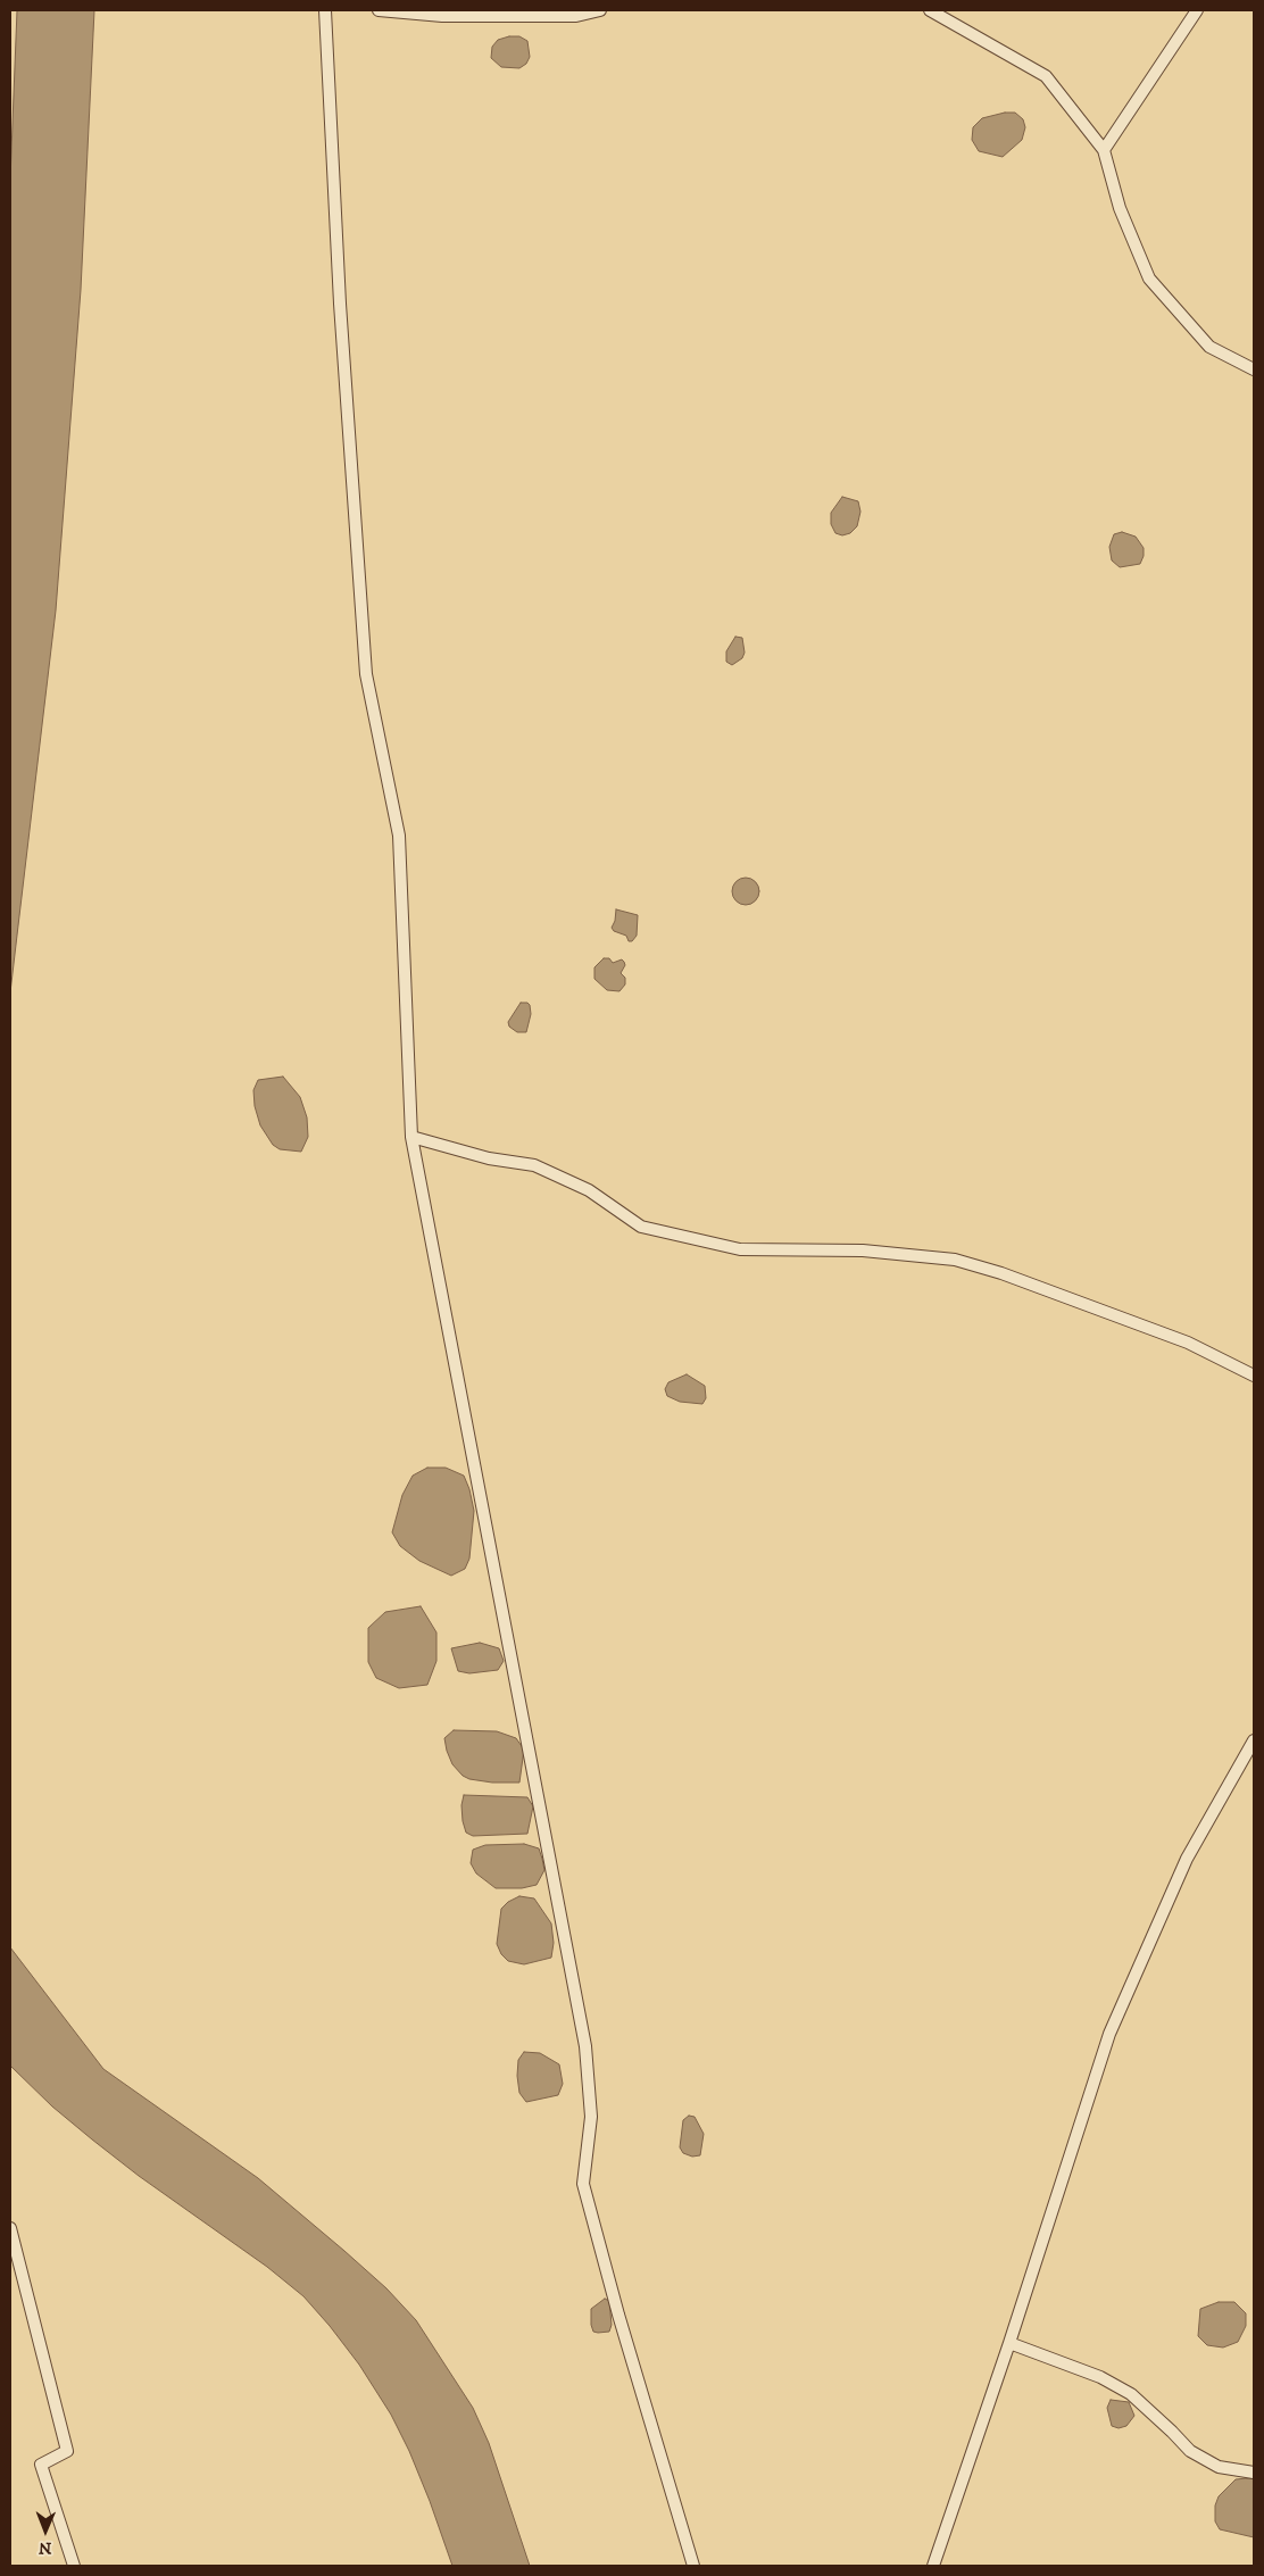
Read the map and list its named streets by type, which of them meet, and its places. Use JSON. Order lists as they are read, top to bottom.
{
  "north": "bottom"
}
